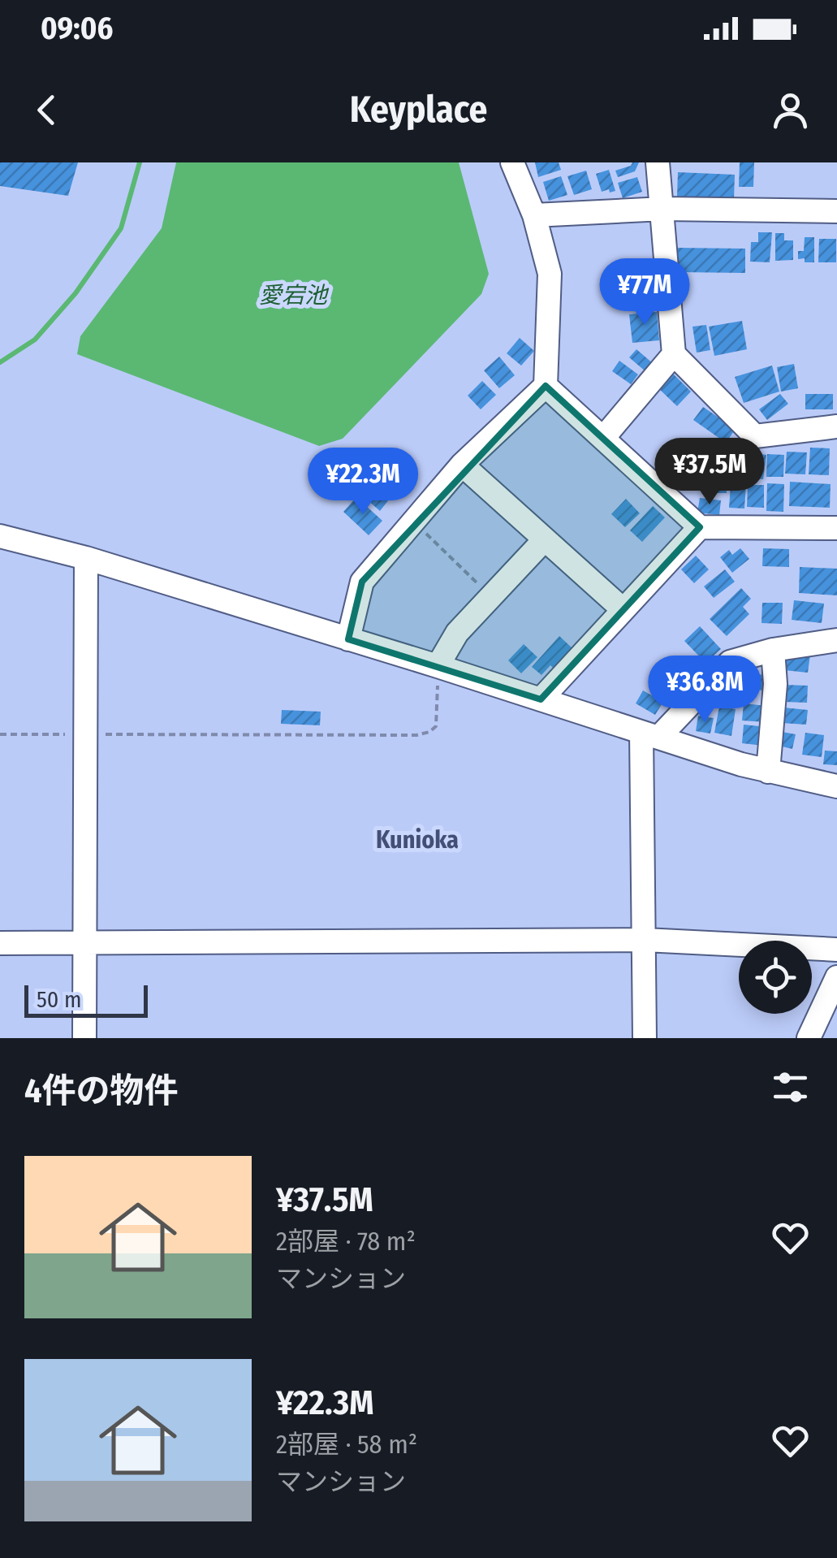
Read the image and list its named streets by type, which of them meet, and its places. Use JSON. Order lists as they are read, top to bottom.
{
  "districts": ["Kunioka"],
  "water": ["愛宕池"],
  "scale_bar": "50 m",
  "page": {
    "status": "09:06",
    "header": "Keyplace",
    "price": [
      "¥77M",
      "¥37.5M",
      "¥22.3M",
      "¥36.8M"
    ],
    "scale": "50 m",
    "heading": "4件の物件",
    "list": [
      {
        "name": "¥37.5M",
        "note": "2部屋 · 78 m² · マンション"
      },
      {
        "name": "¥22.3M",
        "note": "2部屋 · 58 m² · マンション"
      }
    ]
  }
}
